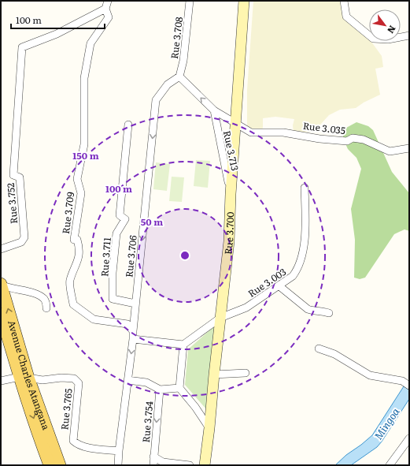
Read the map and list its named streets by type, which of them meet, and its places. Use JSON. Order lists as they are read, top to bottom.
{
  "streets": {
    "main road": ["Rue 3.700", "Avenue Charles Atangana"],
    "street": [
      "Rue 3.708",
      "Rue 3.035",
      "Rue 3.713",
      "Rue 3.752",
      "Rue 3.709",
      "Rue 3.706",
      "Rue 3.711",
      "Rue 3.003",
      "Rue 3.765",
      "Rue 3.754"
    ]
  },
  "crossings": [
    ["Rue 3.708", "Rue 3.706"],
    ["Rue 3.035", "Rue 3.700"],
    ["Rue 3.713", "Rue 3.700"],
    ["Rue 3.752", "Rue 3.709"],
    ["Rue 3.709", "Rue 3.706"],
    ["Rue 3.700", "Rue 3.003"],
    ["Rue 3.706", "Rue 3.711"],
    ["Rue 3.706", "Rue 3.765"],
    ["Avenue Charles Atangana", "Rue 3.765"]
  ],
  "one_way": ["Rue 3.706", "Rue 3.754"],
  "water": ["Mingoa"],
  "scale_bar": "100 m",
  "north": "bottom right",
  "rings": ["150 m", "100 m", "50 m"]
}
